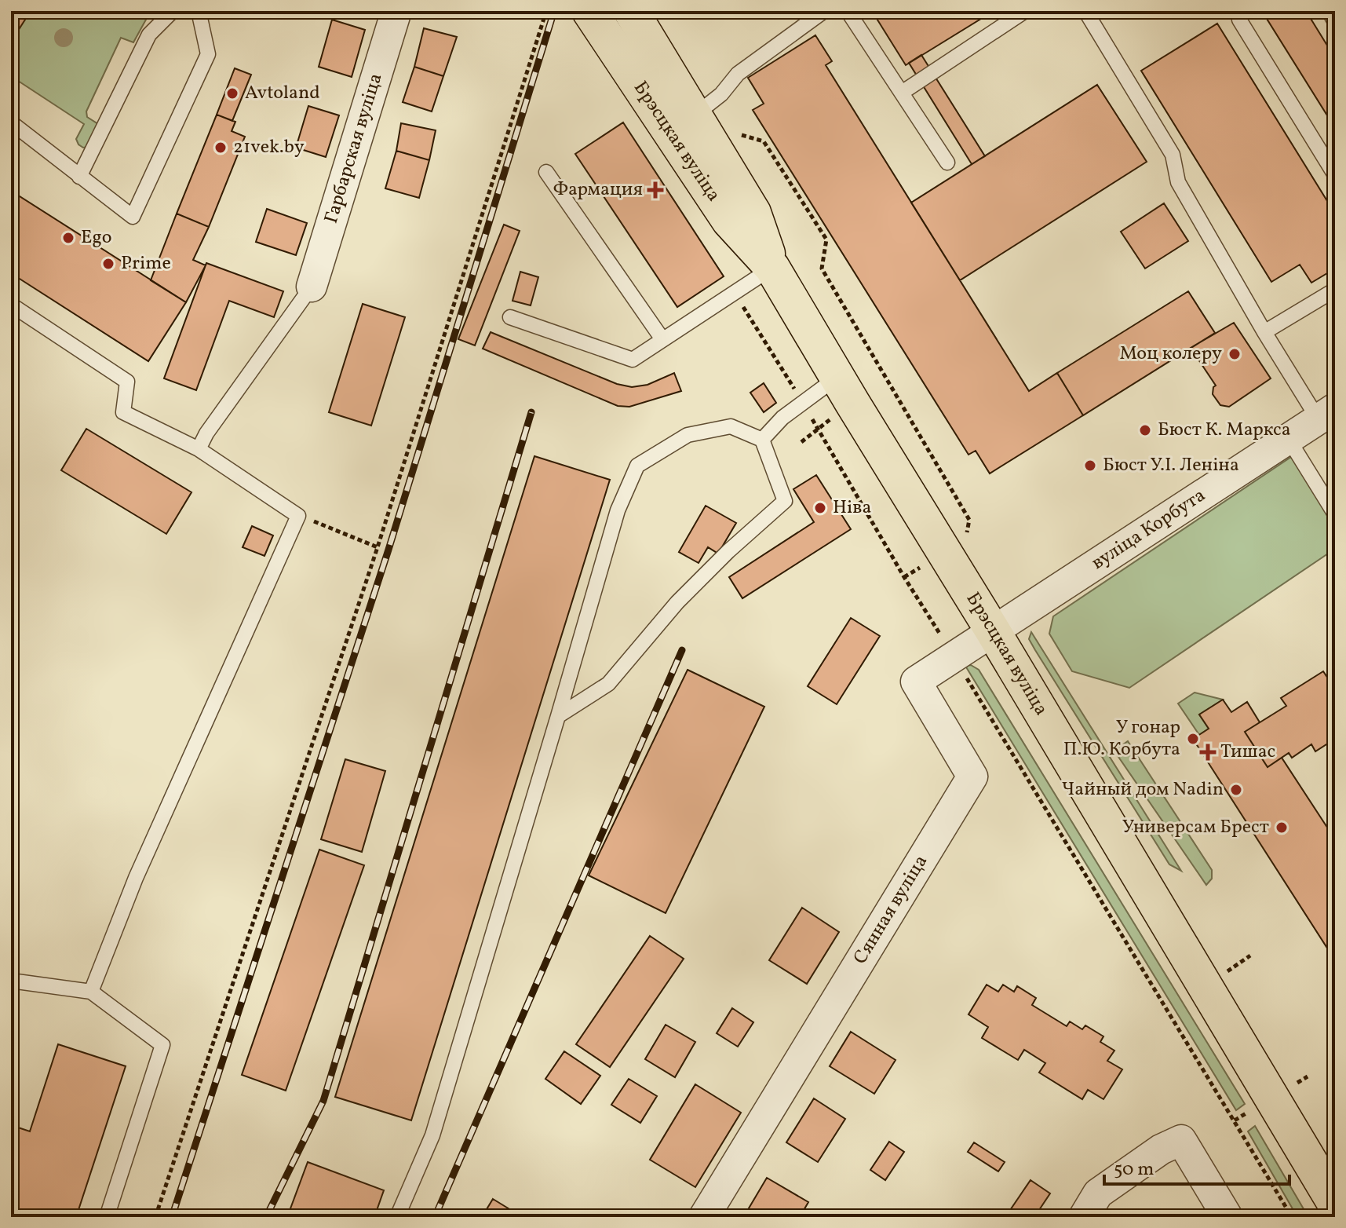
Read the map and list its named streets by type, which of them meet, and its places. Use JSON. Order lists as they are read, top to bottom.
{
  "streets": {
    "main road": ["Брэсцкая вуліца"],
    "street": ["Гарбарская вуліца", "вуліца Корбута", "Сянная вуліца"]
  },
  "crossings": [
    ["Брэсцкая вуліца", "вуліца Корбута"],
    ["Брэсцкая вуліца", "Сянная вуліца"],
    ["вуліца Корбута", "Сянная вуліца"]
  ],
  "places": {
    "other": [
      "Avtoland",
      "21vek.by",
      "Ego",
      "Prime",
      "Моц колеру",
      "Бюст К. Маркса",
      "Бюст У.І. Леніна",
      "Ніва",
      "У гонар П.Ю. Корбута",
      "Чайный дом Nadin",
      "Универсам Брест"
    ],
    "health": ["Фармация", "Тишас"]
  },
  "scale_bar": "50 m"
}
